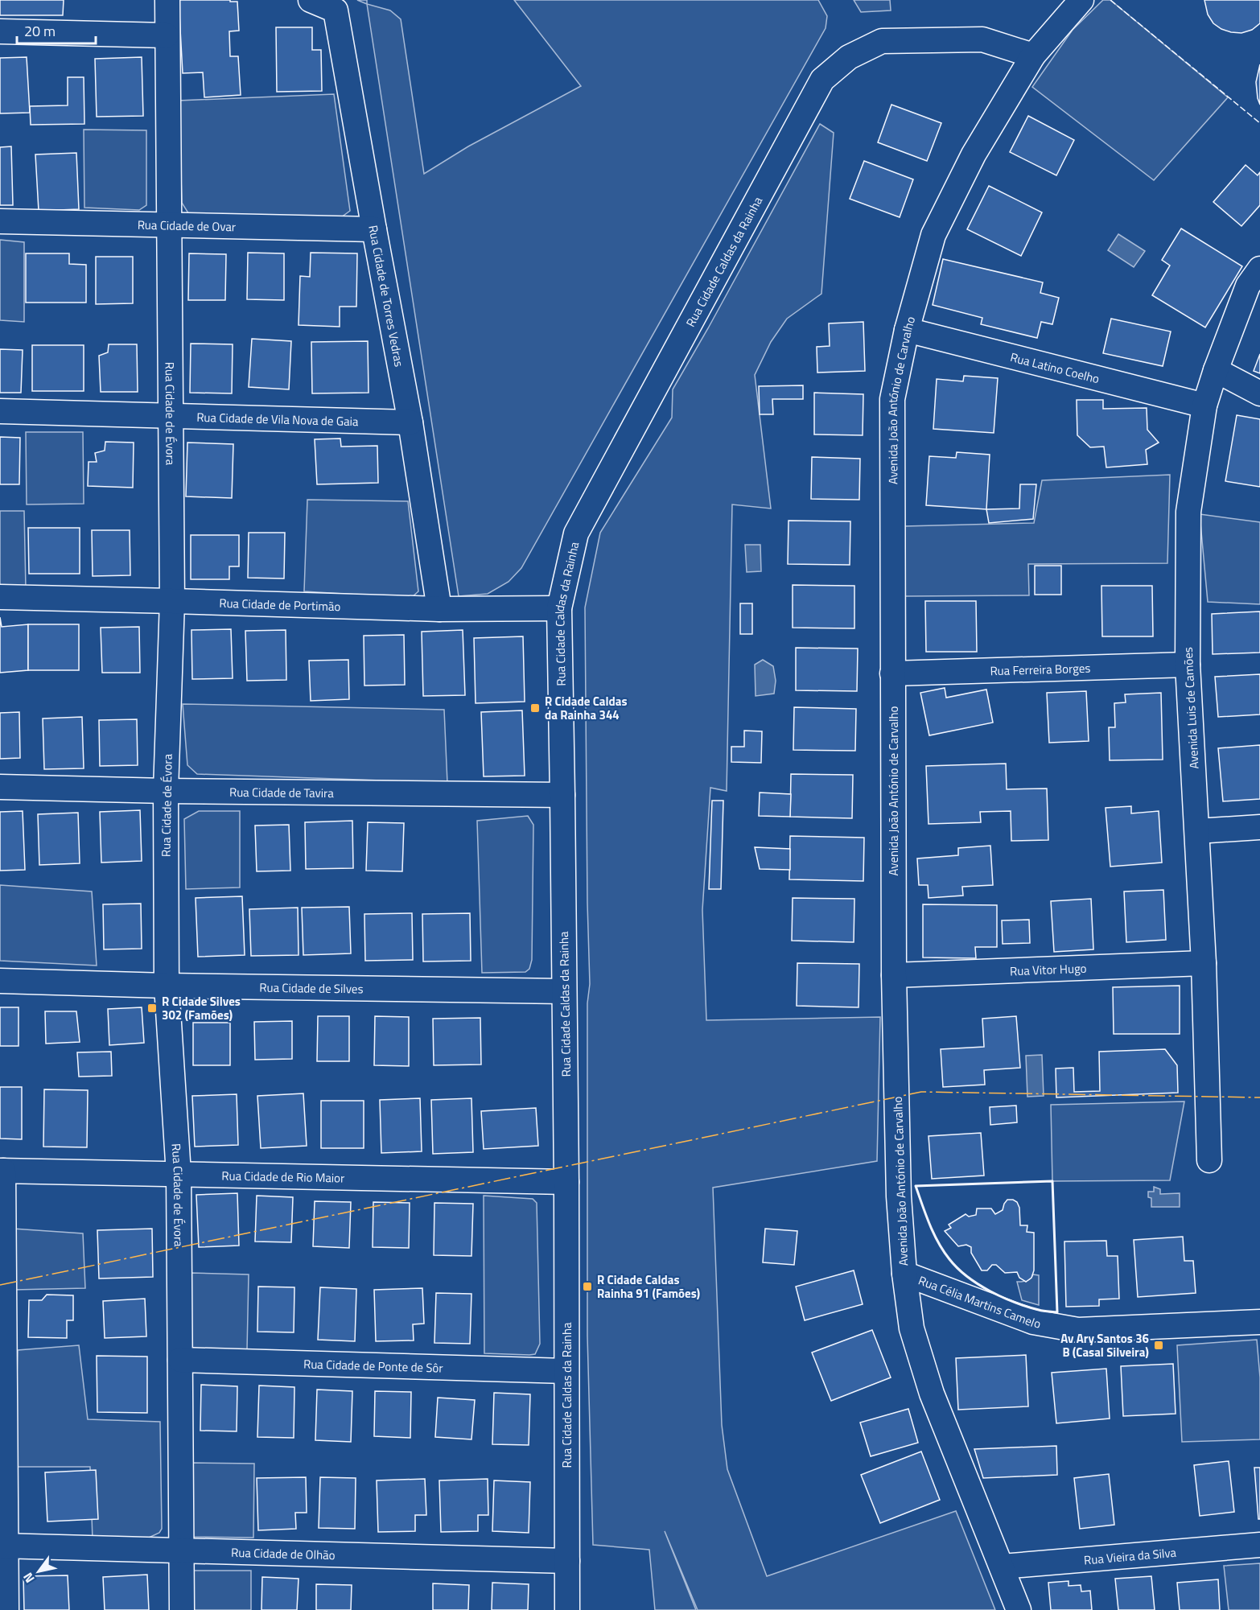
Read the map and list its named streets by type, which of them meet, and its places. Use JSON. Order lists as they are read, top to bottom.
{
  "streets": {
    "street": [
      "Rua Cidade de Ovar",
      "Rua Cidade Caldas da Rainha",
      "Rua Cidade de Torres Vedras",
      "Rua Latino Coelho",
      "Avenida João António de Carvalho",
      "Rua Cidade de Évora",
      "Rua Cidade de Vila Nova de Gaia",
      "Rua Cidade de Portimão",
      "Rua Ferreira Borges",
      "Avenida Luis de Camões",
      "Rua Cidade de Tavira",
      "Rua Vitor Hugo",
      "Rua Cidade de Silves",
      "Rua Cidade de Rio Maior",
      "Rua Célia Martins Camelo",
      "Rua Cidade de Ponte de Sôr",
      "Rua Cidade de Olhão",
      "Rua Vieira da Silva"
    ]
  },
  "crossings": [
    ["Rua Cidade de Ovar", "Rua Cidade de Torres Vedras"],
    ["Rua Cidade de Ovar", "Rua Cidade de Évora"],
    ["Rua Cidade Caldas da Rainha", "Avenida João António de Carvalho"],
    ["Rua Cidade Caldas da Rainha", "Rua Cidade de Portimão"],
    ["Rua Cidade Caldas da Rainha", "Rua Cidade de Tavira"],
    ["Rua Cidade Caldas da Rainha", "Rua Cidade de Silves"],
    ["Rua Cidade Caldas da Rainha", "Rua Cidade de Rio Maior"],
    ["Rua Cidade Caldas da Rainha", "Rua Cidade de Ponte de Sôr"],
    ["Rua Cidade Caldas da Rainha", "Rua Cidade de Olhão"],
    ["Rua Cidade de Torres Vedras", "Rua Cidade de Vila Nova de Gaia"],
    ["Rua Cidade de Torres Vedras", "Rua Cidade de Portimão"],
    ["Rua Latino Coelho", "Avenida João António de Carvalho"],
    ["Rua Latino Coelho", "Avenida Luis de Camões"],
    ["Avenida João António de Carvalho", "Rua Ferreira Borges"],
    ["Avenida João António de Carvalho", "Rua Vitor Hugo"],
    ["Avenida João António de Carvalho", "Rua Célia Martins Camelo"],
    ["Avenida João António de Carvalho", "Rua Vieira da Silva"],
    ["Rua Cidade de Évora", "Rua Cidade de Vila Nova de Gaia"],
    ["Rua Cidade de Évora", "Rua Cidade de Portimão"],
    ["Rua Cidade de Évora", "Rua Cidade de Tavira"],
    ["Rua Cidade de Évora", "Rua Cidade de Silves"],
    ["Rua Cidade de Évora", "Rua Cidade de Rio Maior"],
    ["Rua Cidade de Évora", "Rua Cidade de Ponte de Sôr"],
    ["Rua Cidade de Évora", "Rua Cidade de Olhão"],
    ["Rua Ferreira Borges", "Avenida Luis de Camões"],
    ["Avenida Luis de Camões", "Rua Vitor Hugo"]
  ],
  "places": {
    "transit": [
      "R Cidade Caldas da Rainha 344",
      "R Cidade Silves 302 (Famões)",
      "R Cidade Caldas Rainha 91 (Famões)",
      "Av Ary Santos 36 B (Casal Silveira)"
    ]
  },
  "scale_bar": "20 m",
  "north": "bottom left"
}
